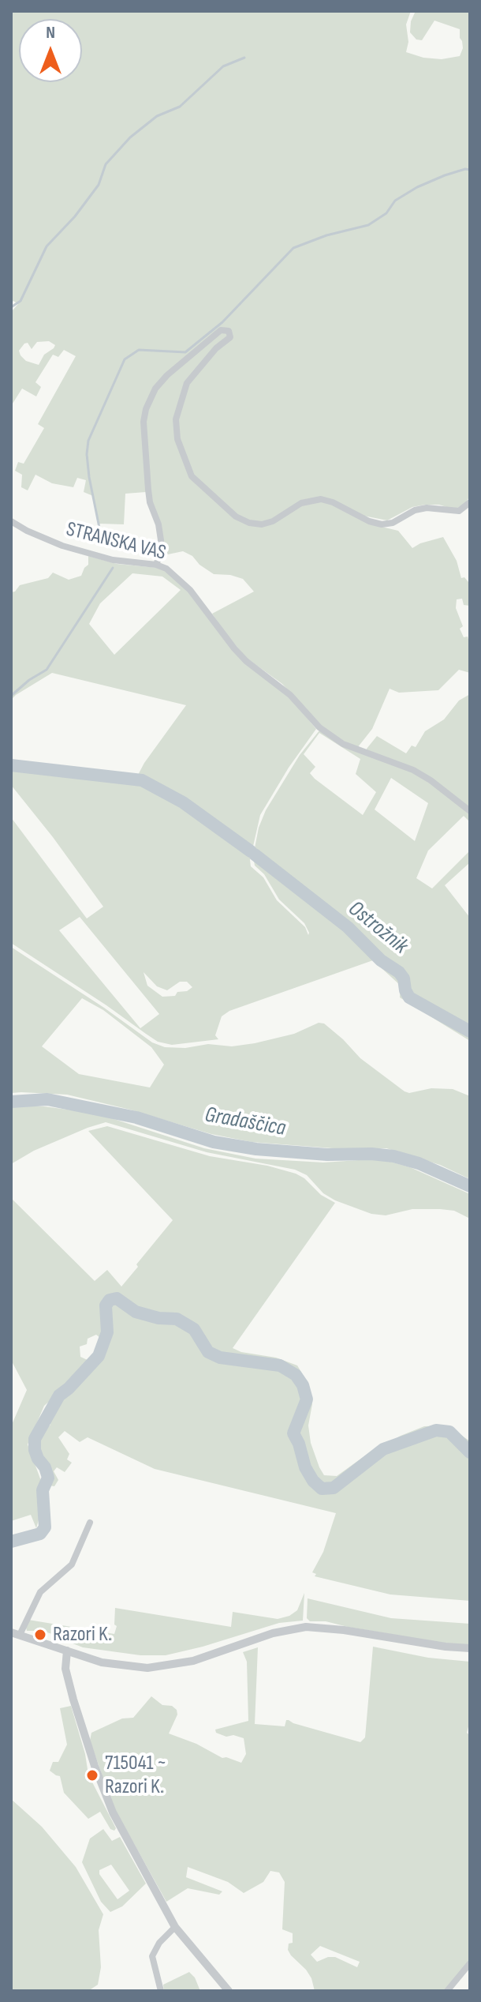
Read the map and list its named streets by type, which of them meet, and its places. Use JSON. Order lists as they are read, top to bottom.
{
  "streets": {
    "street": ["STRANSKA VAS"]
  },
  "water": ["Ostrožnik", "Gradaščica"],
  "places": ["Razori K.", "715041 ~ Razori K."],
  "north": "top"
}
